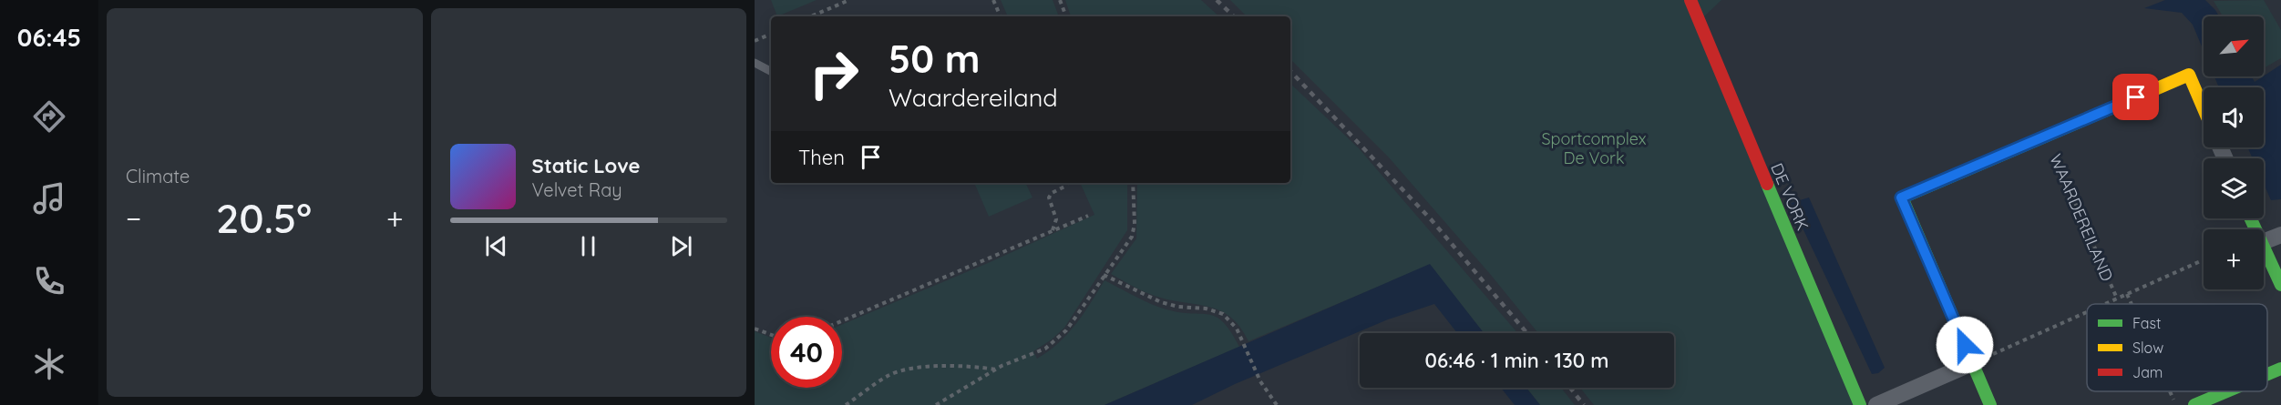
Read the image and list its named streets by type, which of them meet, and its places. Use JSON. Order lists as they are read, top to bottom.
{
  "streets": {
    "street": ["DE VORK", "WAARDEREILAND"]
  },
  "parks": ["Sportcomplex De Vork"],
  "legend": ["Fast", "Slow", "Jam"],
  "north": "top right",
  "page": {
    "tabs": "06:45",
    "tile": "Climate",
    "map_buttons": "+",
    "turn": ["50 m", "Waardereiland"],
    "then": "Then",
    "song": ["Static Love", "Velvet Ray"],
    "heat": ["−", "20.5°", "+"],
    "limit": "40",
    "trip": "06:46 · 1 min · 130 m"
  }
}
